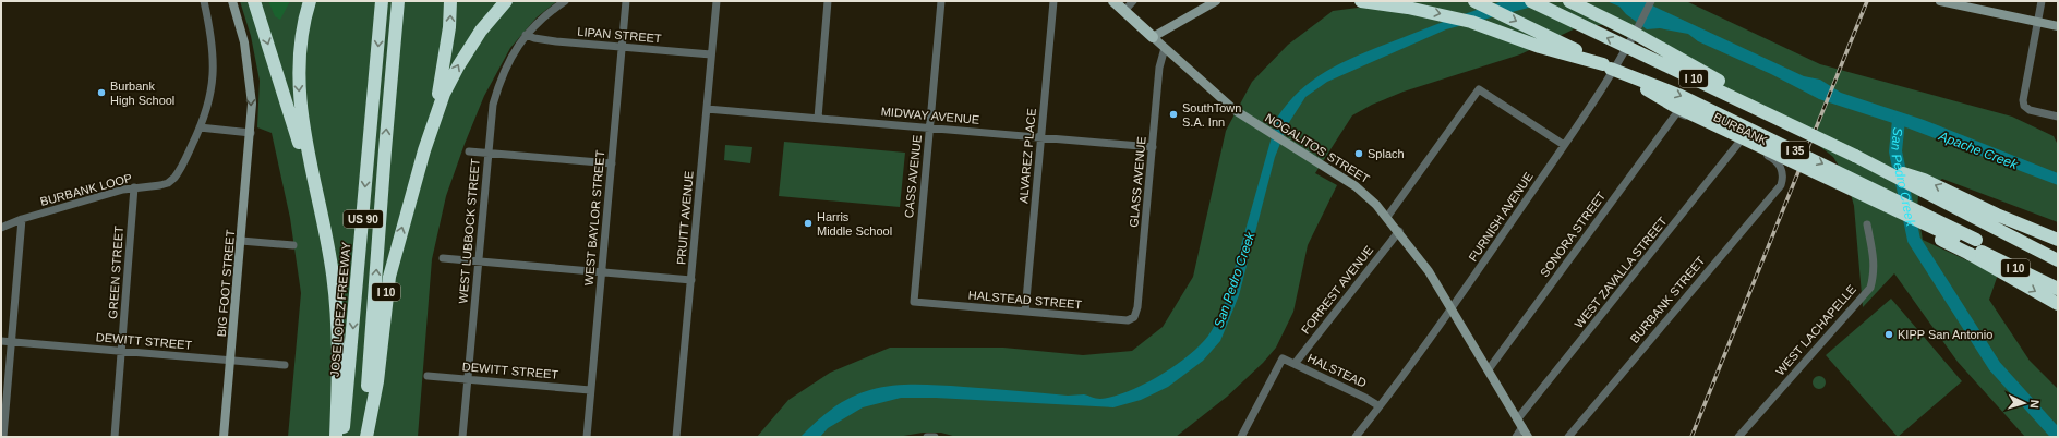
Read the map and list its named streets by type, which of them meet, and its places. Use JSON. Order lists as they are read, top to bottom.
{
  "streets": {
    "highway": [
      "I 10",
      "I 35",
      "US 90",
      "JOSE LOPEZ FREEWAY"
    ],
    "main road": ["NOGALITOS STREET", "BIG FOOT STREET"],
    "street": [
      "LIPAN STREET",
      "MIDWAY AVENUE",
      "BURBANK",
      "ALVAREZ PLACE",
      "CASS AVENUE",
      "GLASS AVENUE",
      "BURBANK LOOP",
      "FURNISH AVENUE",
      "WEST BAYLOR STREET",
      "PRUITT AVENUE",
      "WEST LUBBOCK STREET",
      "SONORA STREET",
      "GREEN STREET",
      "WEST ZAVALLA STREET",
      "FORREST AVENUE",
      "HALSTEAD STREET",
      "BURBANK STREET",
      "WEST LACHAPELLE",
      "DEWITT STREET",
      "HALSTEAD"
    ]
  },
  "crossings": [
    ["LIPAN STREET", "WEST BAYLOR STREET"],
    ["LIPAN STREET", "PRUITT AVENUE"],
    ["LIPAN STREET", "WEST LUBBOCK STREET"],
    ["I 10", "I 35"],
    ["I 10", "US 90"],
    ["MIDWAY AVENUE", "ALVAREZ PLACE"],
    ["MIDWAY AVENUE", "CASS AVENUE"],
    ["MIDWAY AVENUE", "GLASS AVENUE"],
    ["MIDWAY AVENUE", "PRUITT AVENUE"],
    ["BURBANK", "SONORA STREET"],
    ["BURBANK", "WEST ZAVALLA STREET"],
    ["BURBANK", "BURBANK STREET"],
    ["NOGALITOS STREET", "GLASS AVENUE"],
    ["NOGALITOS STREET", "FURNISH AVENUE"],
    ["NOGALITOS STREET", "SONORA STREET"],
    ["NOGALITOS STREET", "WEST ZAVALLA STREET"],
    ["NOGALITOS STREET", "FORREST AVENUE"],
    ["ALVAREZ PLACE", "HALSTEAD STREET"],
    ["CASS AVENUE", "HALSTEAD STREET"],
    ["GLASS AVENUE", "HALSTEAD STREET"],
    ["BURBANK LOOP", "GREEN STREET"],
    ["FURNISH AVENUE", "HALSTEAD"],
    ["WEST BAYLOR STREET", "DEWITT STREET"],
    ["WEST LUBBOCK STREET", "DEWITT STREET"],
    ["GREEN STREET", "DEWITT STREET"],
    ["BIG FOOT STREET", "DEWITT STREET"],
    ["FORREST AVENUE", "HALSTEAD"]
  ],
  "water": ["Apache Creek", "San Pedro Creek"],
  "places": [
    "Burbank High School",
    "SouthTown S.A. Inn",
    "Splach",
    "Harris Middle School",
    "KIPP San Antonio"
  ],
  "north": "right"
}
